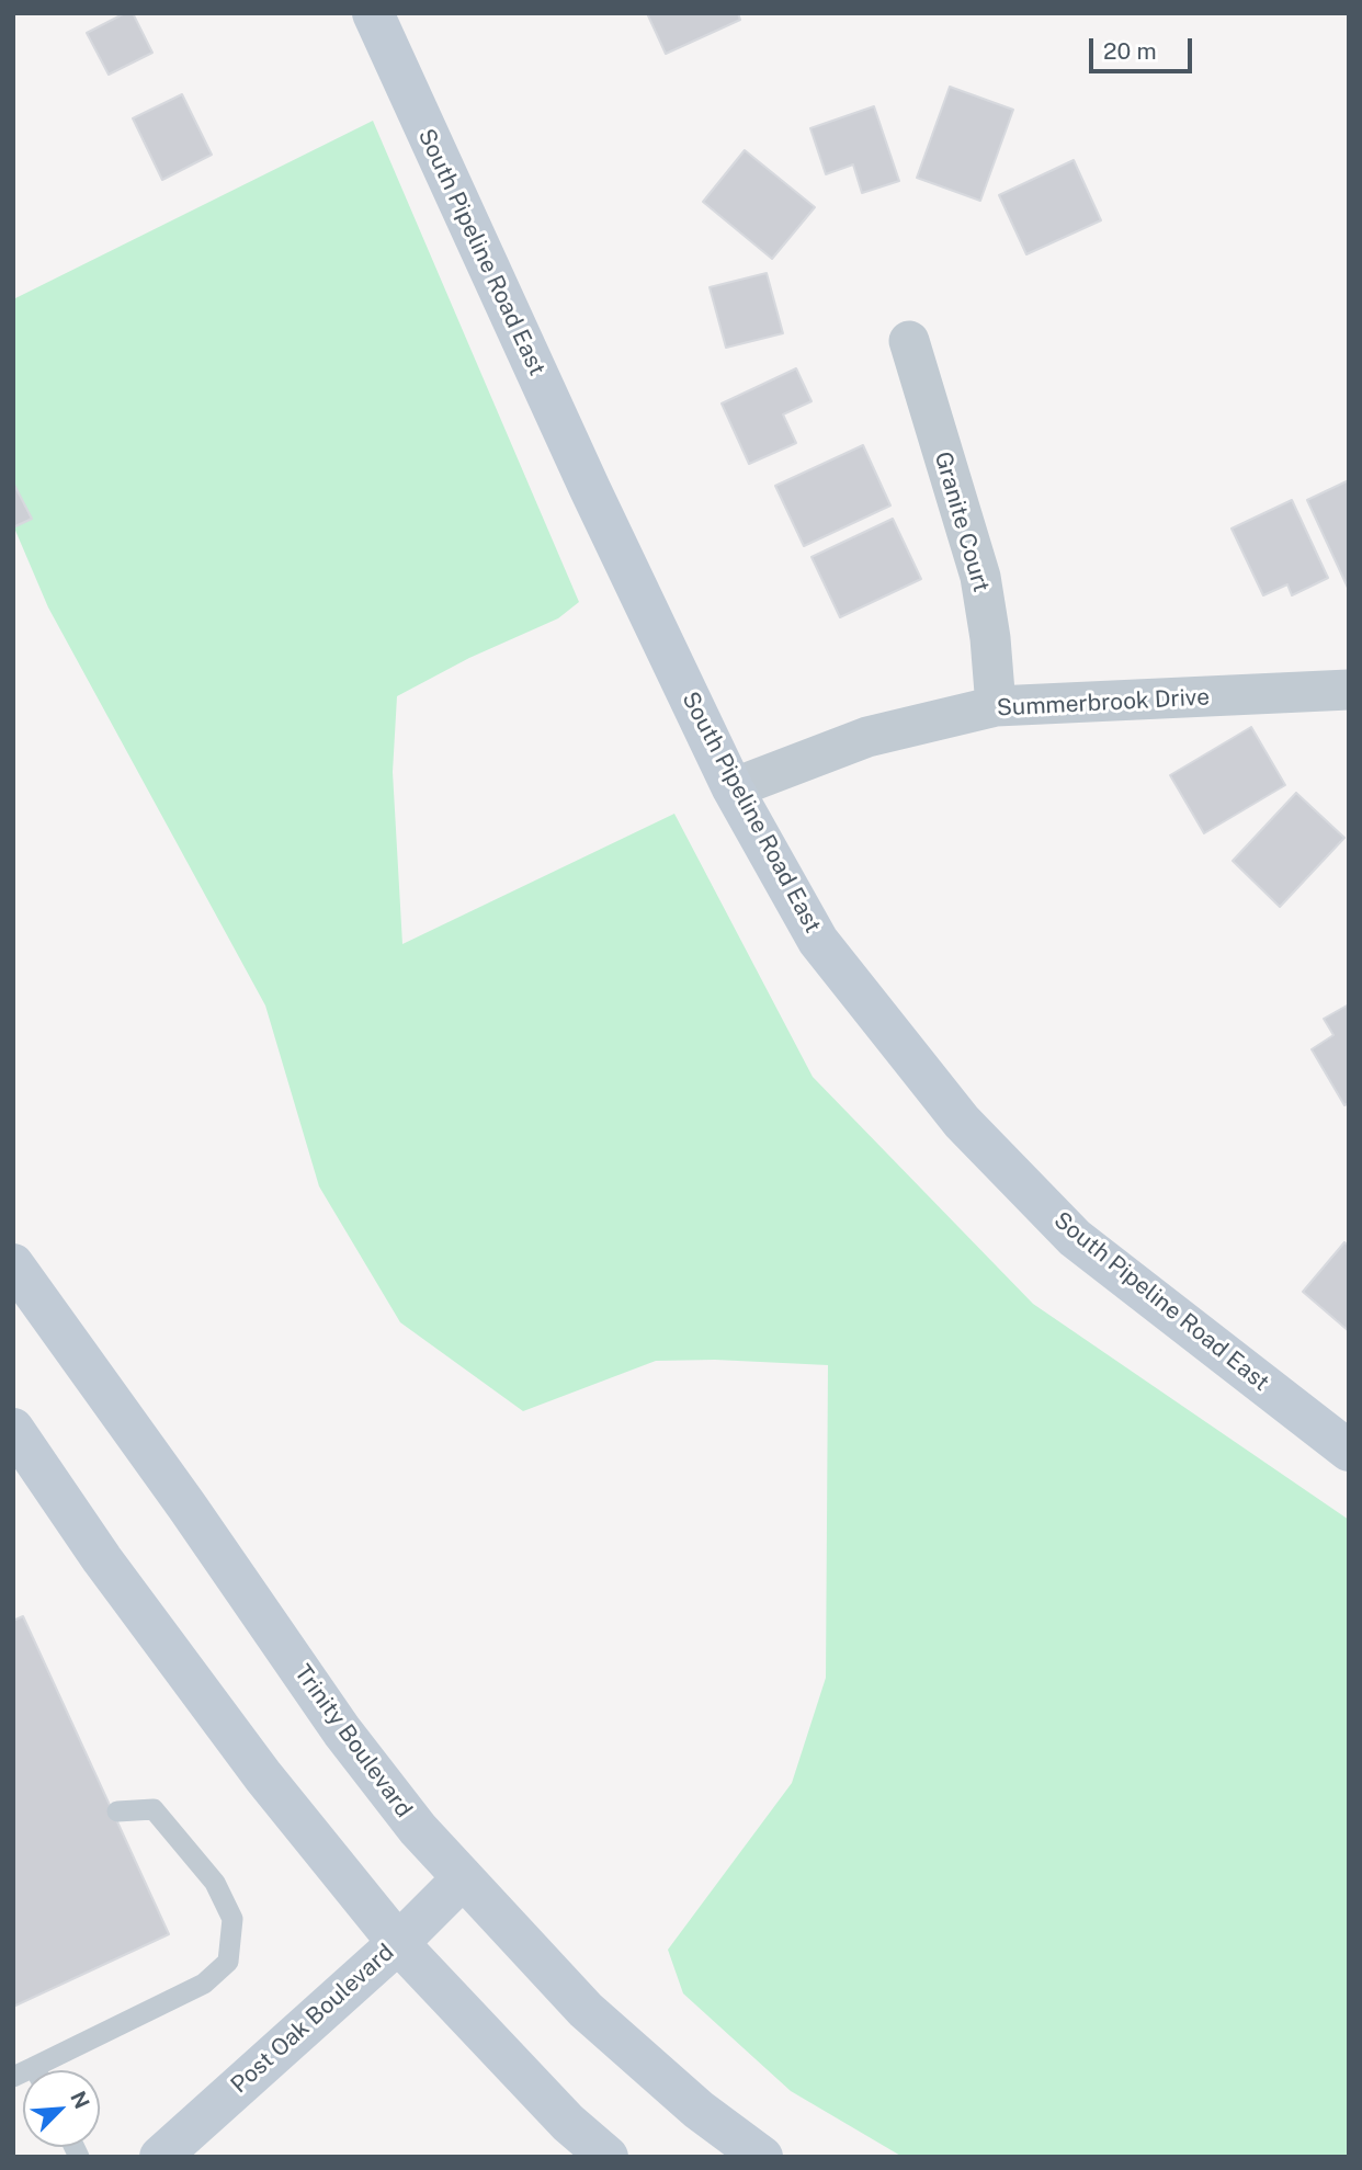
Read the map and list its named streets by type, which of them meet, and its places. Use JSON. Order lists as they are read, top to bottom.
{
  "streets": {
    "street": [
      "South Pipeline Road East",
      "Granite Court",
      "Summerbrook Drive",
      "Trinity Boulevard",
      "Post Oak Boulevard"
    ]
  },
  "crossings": [
    ["South Pipeline Road East", "Summerbrook Drive"],
    ["Granite Court", "Summerbrook Drive"],
    ["Trinity Boulevard", "Post Oak Boulevard"]
  ],
  "scale_bar": "20 m",
  "north": "top right"
}
